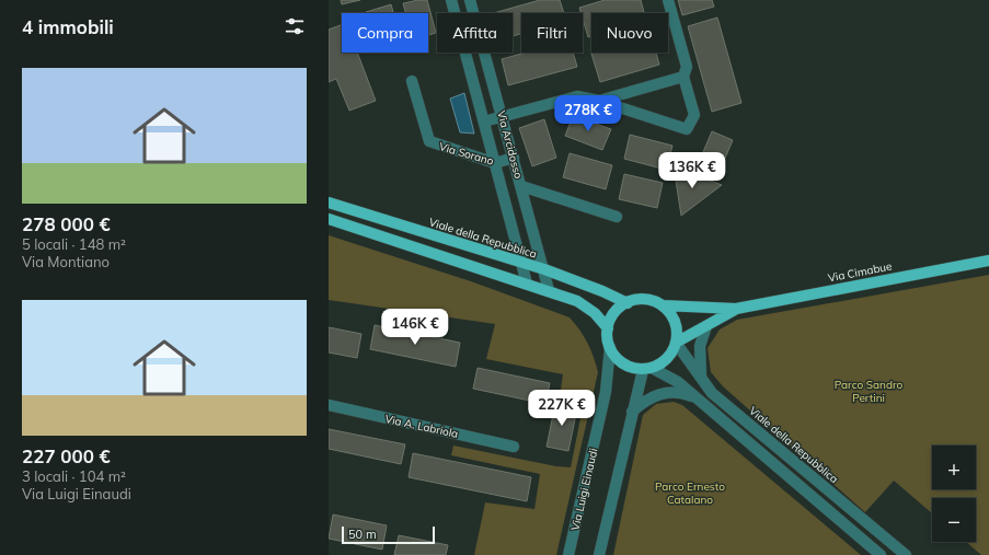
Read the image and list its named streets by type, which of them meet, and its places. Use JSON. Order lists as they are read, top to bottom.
{
  "streets": {
    "main road": ["Viale della Repubblica", "Via Cimabue"],
    "street": [
      "Via Arcidosso",
      "Via Sorano",
      "Via A. Labriola",
      "Via Luigi Einaudi"
    ]
  },
  "crossings": [
    ["Via Arcidosso", "Via Sorano"],
    ["Via Arcidosso", "Viale della Repubblica"],
    ["Viale della Repubblica", "Via Cimabue"],
    ["Viale della Repubblica", "Via Luigi Einaudi"],
    ["Via Cimabue", "Via Luigi Einaudi"]
  ],
  "parks": ["Parco Sandro Pertini", "Parco Ernesto Catalano"],
  "scale_bar": "50 m",
  "page": {
    "heading": "4 immobili",
    "chip": [
      "Compra",
      "Affitta",
      "Filtri",
      "Nuovo"
    ],
    "list": [
      {
        "name": "278 000 €",
        "note": "5 locali · 148 m² · Via Montiano"
      },
      {
        "name": "227 000 €",
        "note": "3 locali · 104 m² · Via Luigi Einaudi"
      }
    ],
    "price": [
      "278K €",
      "136K €",
      "146K €",
      "227K €"
    ],
    "map_buttons": ["+", "−"],
    "scale": "50 m"
  }
}
